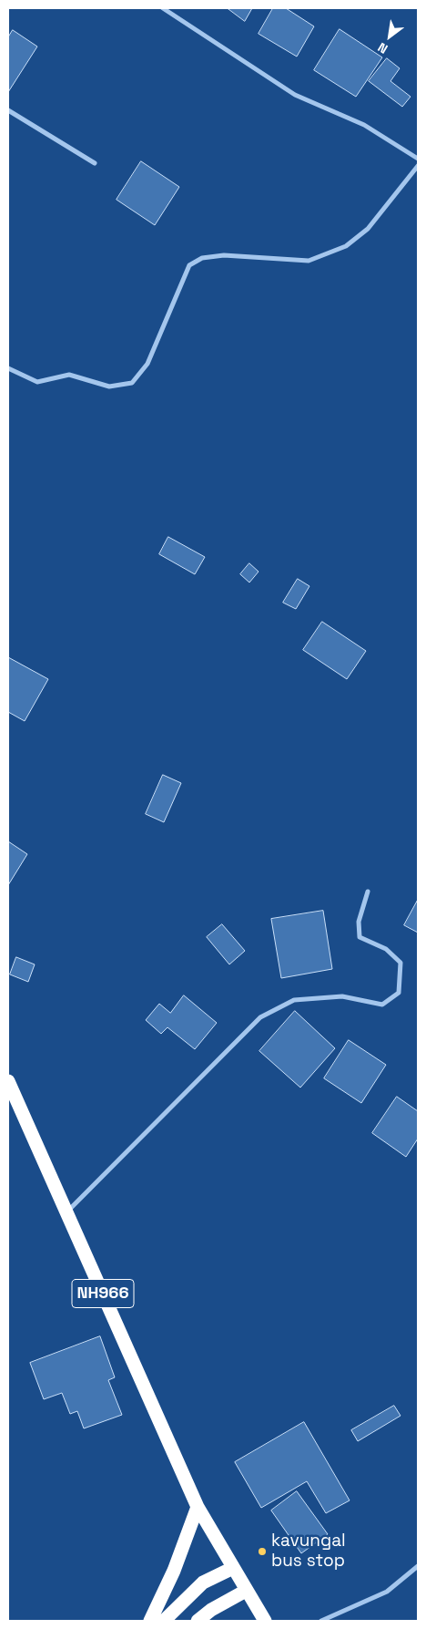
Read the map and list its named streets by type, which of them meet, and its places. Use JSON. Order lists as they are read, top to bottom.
{
  "streets": {
    "highway": ["NH966"]
  },
  "places": ["kavungal bus stop"],
  "north": "bottom left"
}
